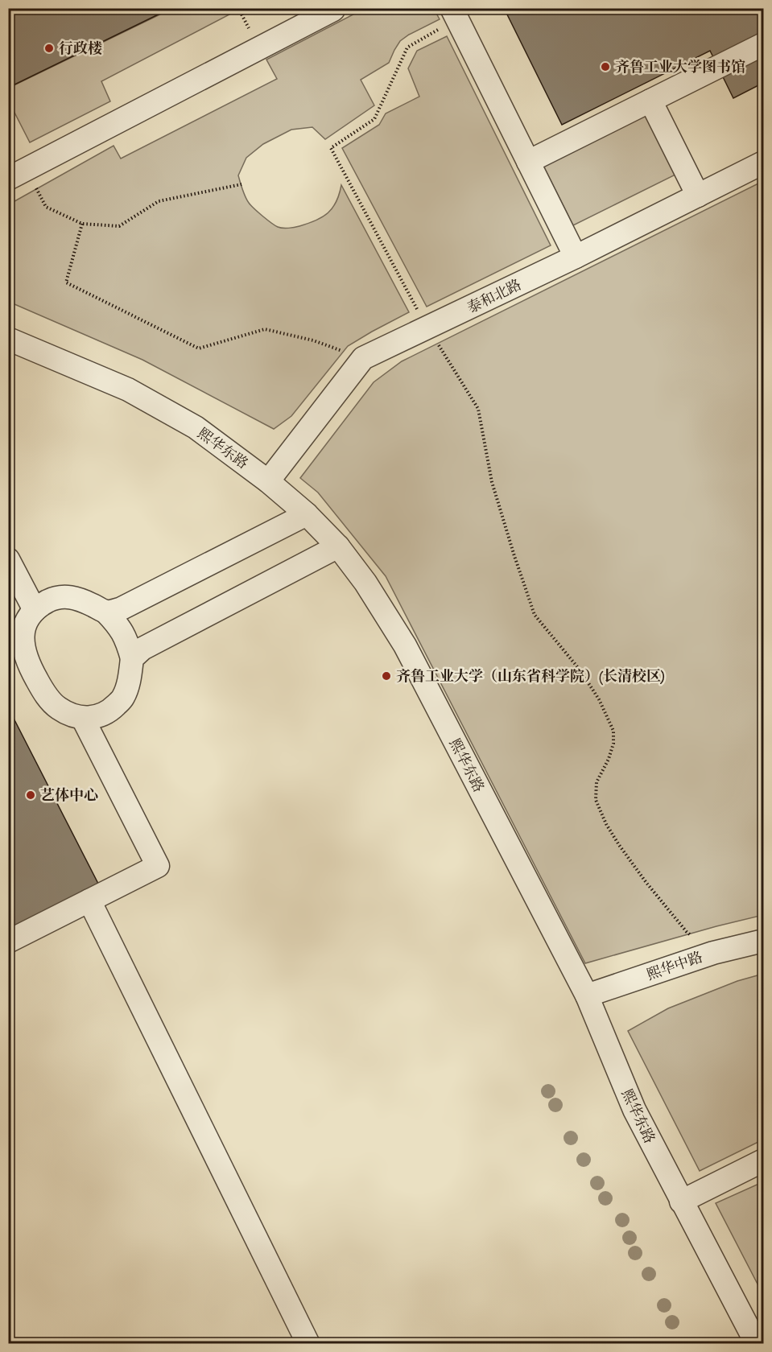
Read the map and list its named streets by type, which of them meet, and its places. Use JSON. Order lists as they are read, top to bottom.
{
  "streets": {
    "street": ["泰和北路", "熙华东路", "熙华中路"]
  },
  "crossings": [
    ["泰和北路", "熙华东路"],
    ["熙华东路", "熙华中路"]
  ],
  "places": [
    "行政楼",
    "齐鲁工业大学图书馆",
    "齐鲁工业大学（山东省科学院）(长清校区)",
    "艺体中心"
  ]
}
